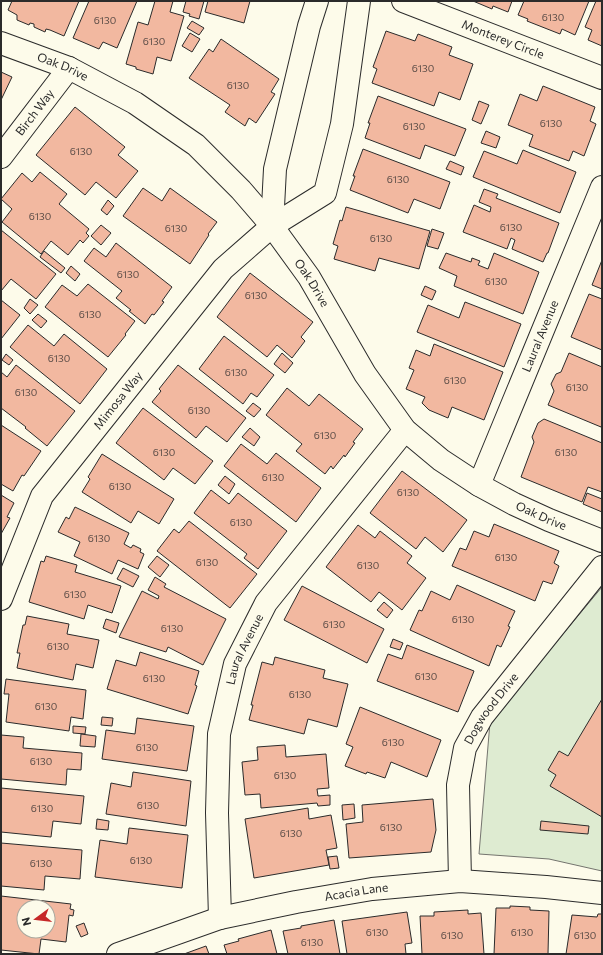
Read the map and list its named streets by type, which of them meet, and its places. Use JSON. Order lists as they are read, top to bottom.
{
  "streets": {
    "street": [
      "Monterey Circle",
      "Oak Drive",
      "Birch Way",
      "Laural Avenue",
      "Mimosa Way",
      "Dogwood Drive",
      "Acacia Lane"
    ]
  },
  "crossings": [
    ["Oak Drive", "Birch Way"],
    ["Oak Drive", "Laural Avenue"],
    ["Oak Drive", "Mimosa Way"],
    ["Laural Avenue", "Acacia Lane"],
    ["Dogwood Drive", "Acacia Lane"]
  ],
  "house_numbers": [
    "6130",
    "6130",
    "6130",
    "6130",
    "6130",
    "6130",
    "6130",
    "6130",
    "6130",
    "6130",
    "6130",
    "6130",
    "6130",
    "6130",
    "6130",
    "6130",
    "6130",
    "6130",
    "6130",
    "6130",
    "6130",
    "6130",
    "6130",
    "6130",
    "6130",
    "6130",
    "6130",
    "6130",
    "6130",
    "6130",
    "6130",
    "6130",
    "6130",
    "6130",
    "6130",
    "6130",
    "6130",
    "6130",
    "6130",
    "6130",
    "6130",
    "6130",
    "6130",
    "6130",
    "6130",
    "6130",
    "6130",
    "6130",
    "6130",
    "6130",
    "6130",
    "6130",
    "6130",
    "6130",
    "6130",
    "6130",
    "6130",
    "6130"
  ],
  "north": "left"
}
